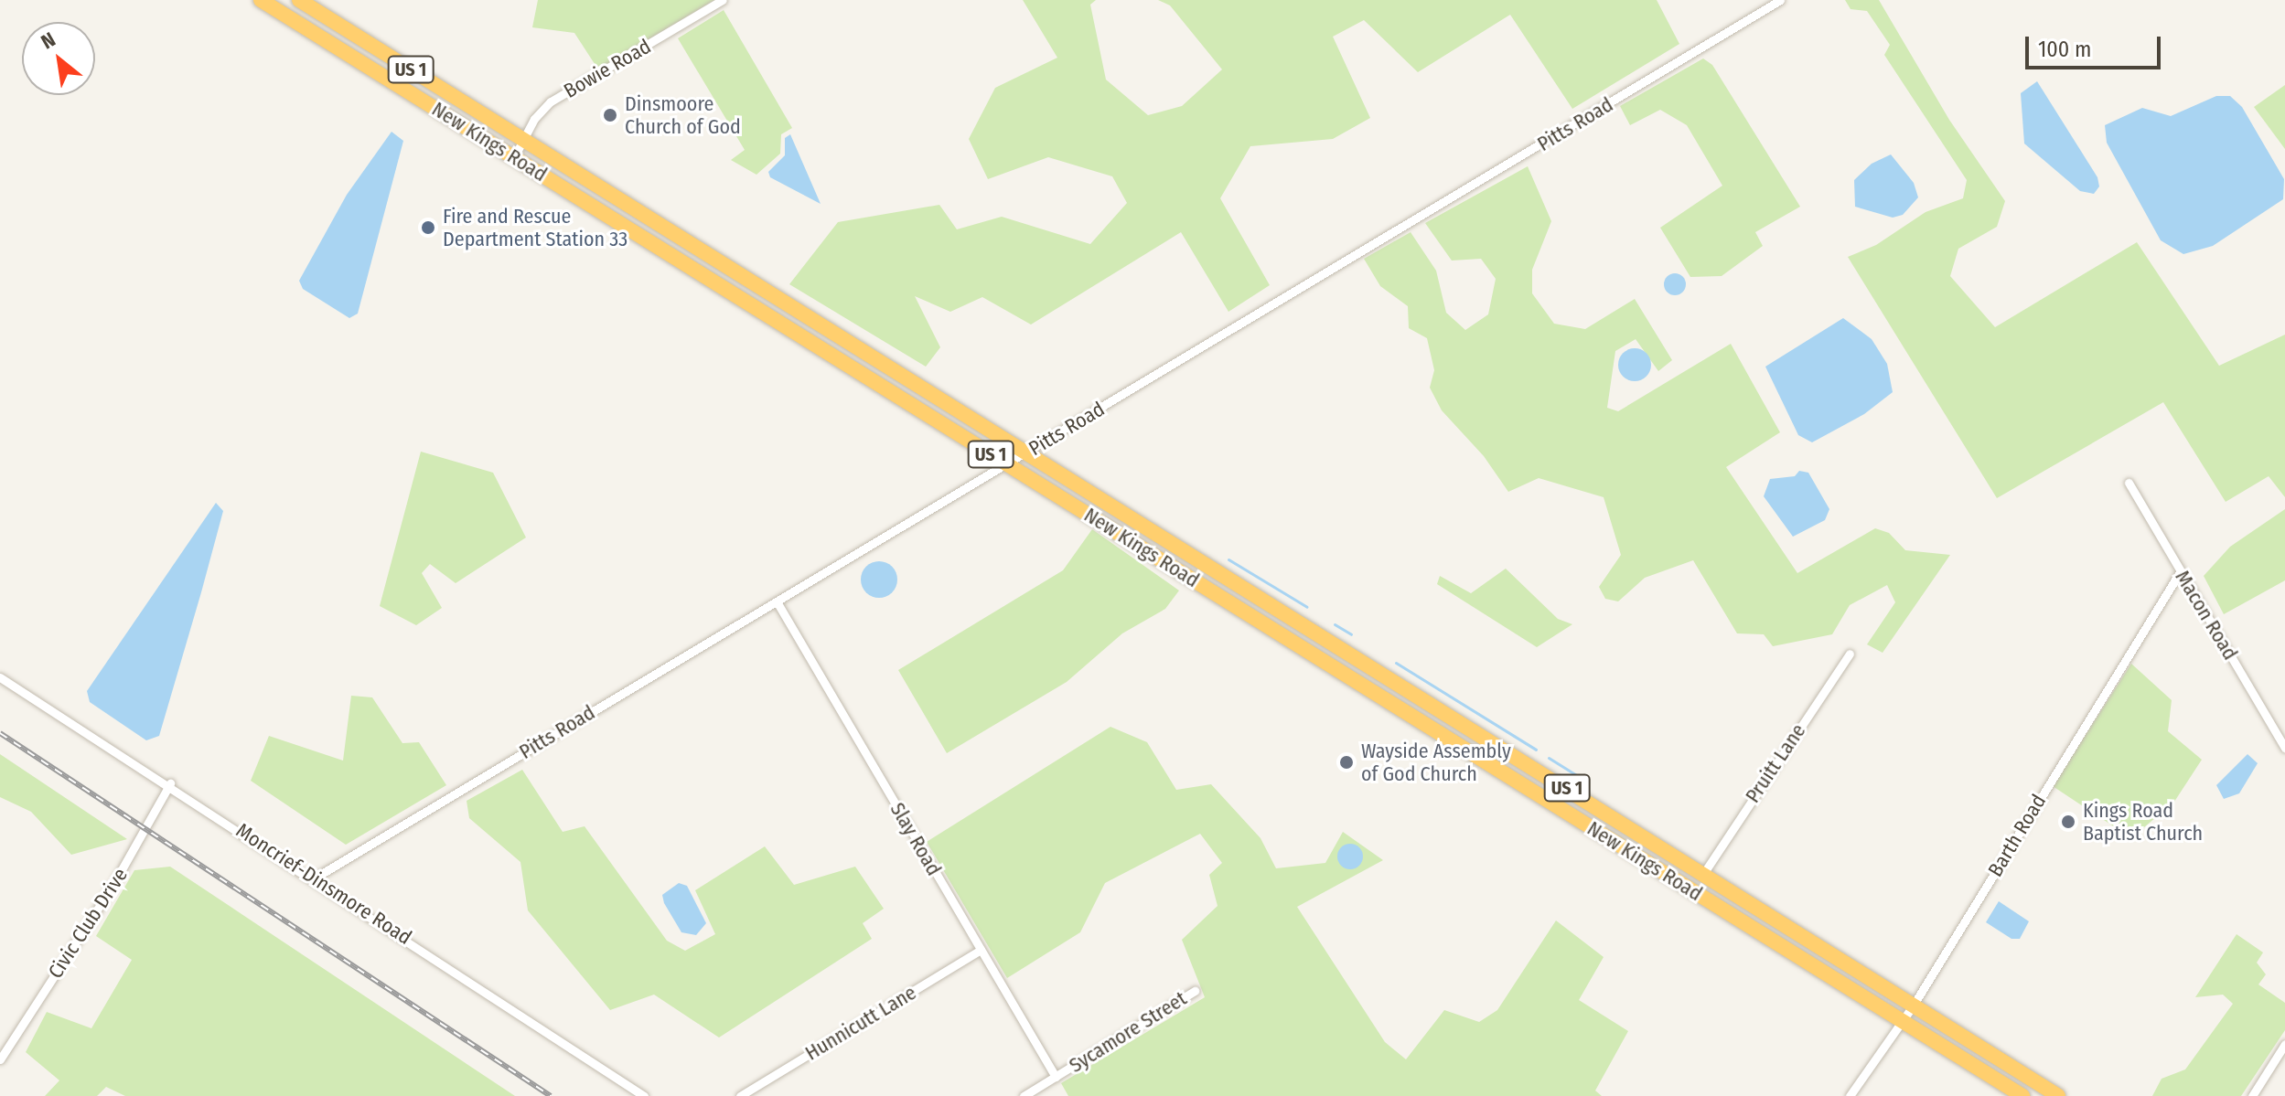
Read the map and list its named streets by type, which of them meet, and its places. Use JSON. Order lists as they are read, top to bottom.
{
  "streets": {
    "highway": ["US 1", "New Kings Road"],
    "street": [
      "Bowie Road",
      "Pitts Road",
      "Macon Road",
      "Pruitt Lane",
      "Barth Road",
      "Slay Road",
      "Moncrief-Dinsmore Road",
      "Civic Club Drive",
      "Hunnicutt Lane",
      "Sycamore Street"
    ]
  },
  "crossings": [
    ["Bowie Road", "New Kings Road"],
    ["Pitts Road", "New Kings Road"],
    ["Pitts Road", "Slay Road"],
    ["Pitts Road", "Moncrief-Dinsmore Road"],
    ["New Kings Road", "Pruitt Lane"],
    ["New Kings Road", "Barth Road"],
    ["Macon Road", "Barth Road"],
    ["Slay Road", "Hunnicutt Lane"],
    ["Slay Road", "Sycamore Street"],
    ["Moncrief-Dinsmore Road", "Civic Club Drive"]
  ],
  "places": [
    "Dinsmoore Church of God",
    "Fire and Rescue Department Station 33",
    "Wayside Assembly of God Church",
    "Kings Road Baptist Church"
  ],
  "scale_bar": "100 m",
  "north": "top left"
}
